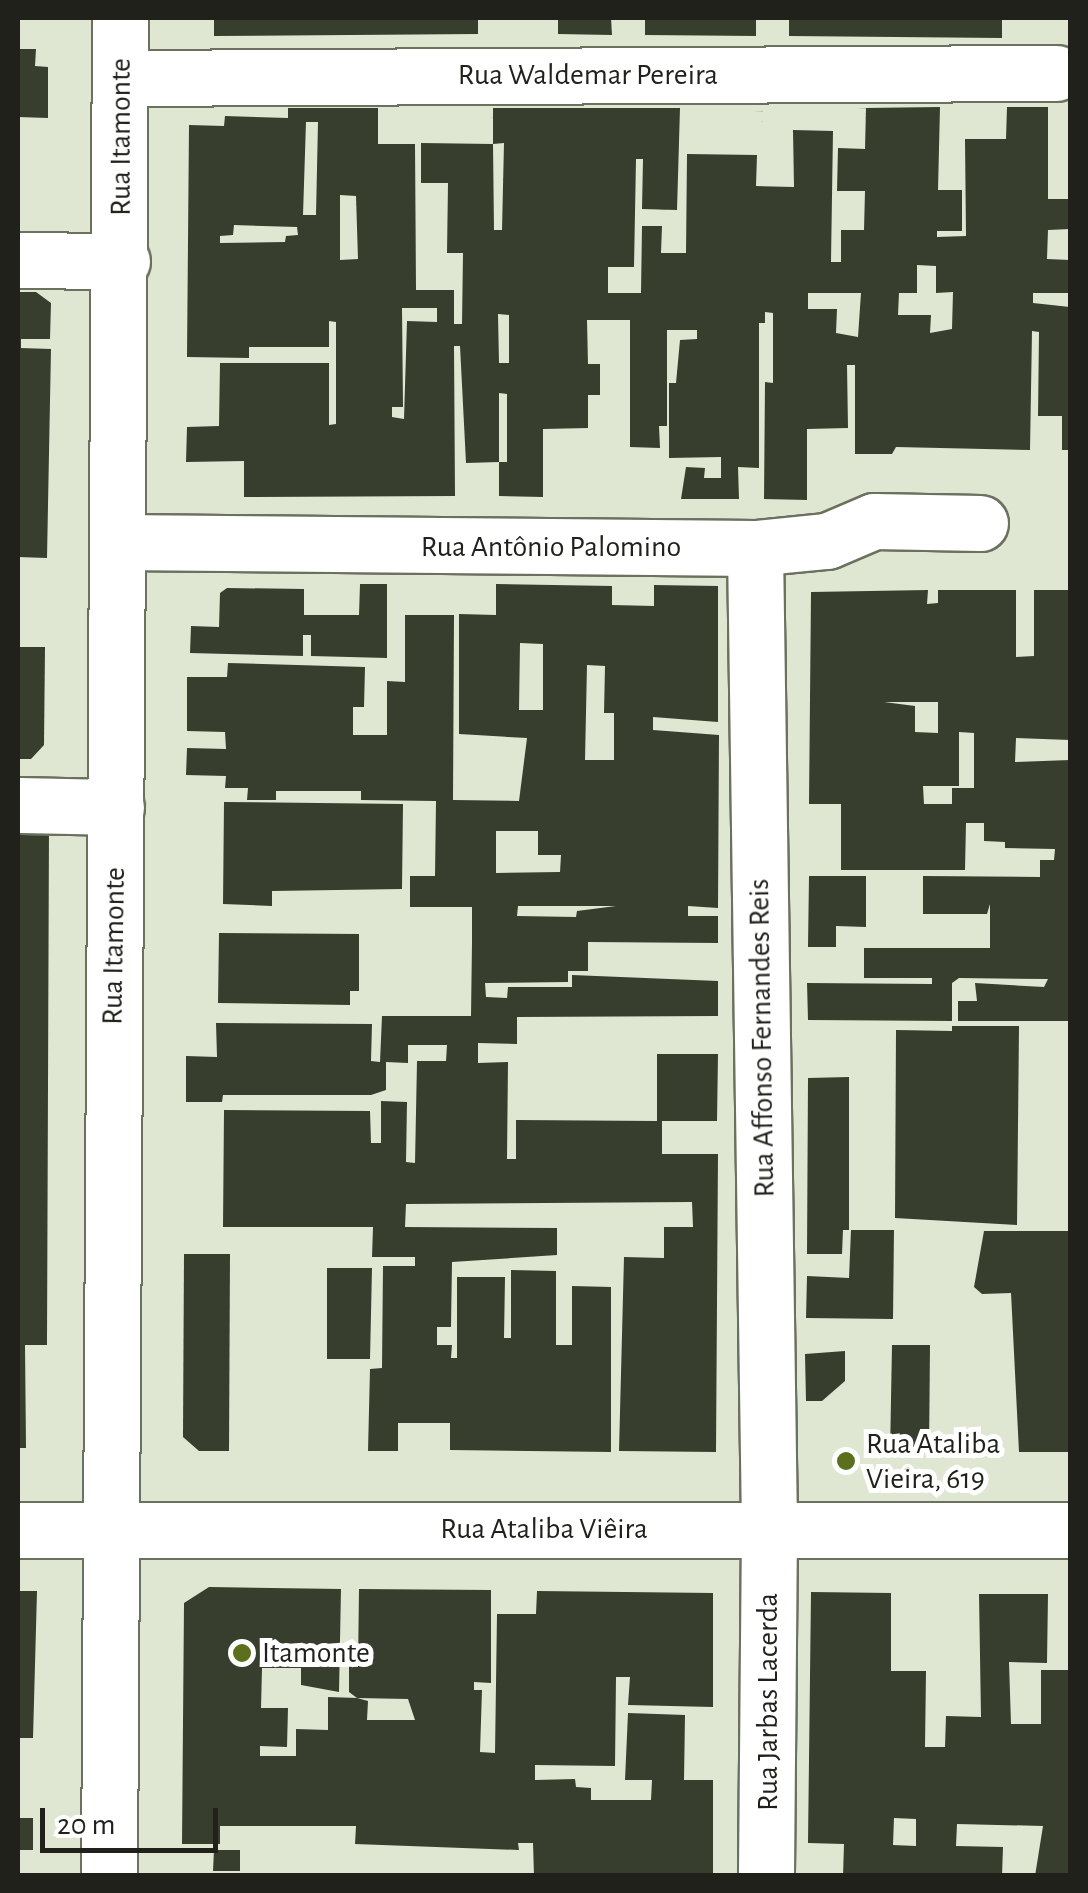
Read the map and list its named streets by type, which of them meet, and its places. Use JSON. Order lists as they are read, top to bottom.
{
  "streets": {
    "street": [
      "Rua Waldemar Pereira",
      "Rua Itamonte",
      "Rua Antônio Palomino",
      "Rua Affonso Fernandes Reis",
      "Rua Ataliba Viêira",
      "Rua Jarbas Lacerda"
    ]
  },
  "crossings": [
    ["Rua Waldemar Pereira", "Rua Itamonte"],
    ["Rua Itamonte", "Rua Antônio Palomino"],
    ["Rua Itamonte", "Rua Ataliba Viêira"],
    ["Rua Antônio Palomino", "Rua Affonso Fernandes Reis"],
    ["Rua Affonso Fernandes Reis", "Rua Ataliba Viêira"],
    ["Rua Affonso Fernandes Reis", "Rua Jarbas Lacerda"],
    ["Rua Ataliba Viêira", "Rua Jarbas Lacerda"]
  ],
  "places": ["Rua Ataliba Vieira, 619", "Itamonte"],
  "scale_bar": "20 m"
}
